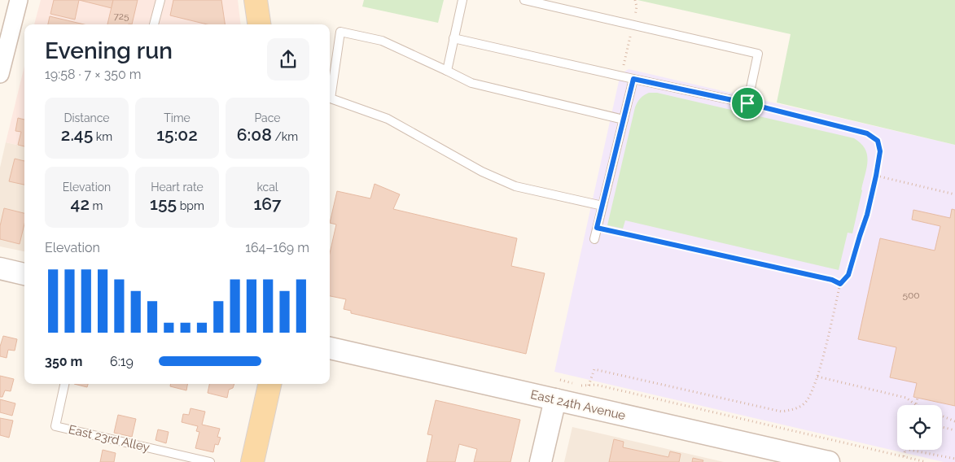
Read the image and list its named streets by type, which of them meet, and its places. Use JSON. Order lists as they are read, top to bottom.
{
  "streets": {
    "street": ["East 24th Avenue"],
    "lane": ["East 23rd Alley"]
  },
  "house_numbers": ["725", "500"],
  "page": {
    "heading": ["Evening run", "19:58 · 7 × 350 m"],
    "stats": [
      ["Distance", "2.45 km"],
      ["Time", "15:02"],
      ["Pace", "6:08 /km"],
      ["Elevation", "42 m"],
      ["Heart rate", "155 bpm"],
      ["kcal", "167"]
    ],
    "chart": ["Elevation", "164–169 m"],
    "list": [
      {
        "name": "350 m",
        "note": "6:19"
      }
    ]
  }
}
